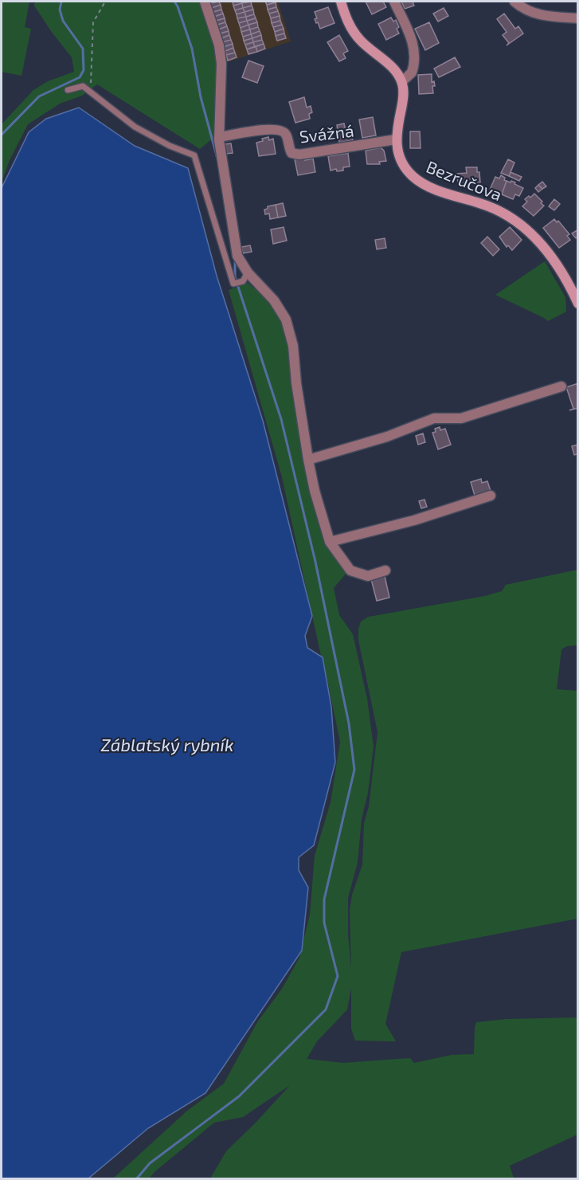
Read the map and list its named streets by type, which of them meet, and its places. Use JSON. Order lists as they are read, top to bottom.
{
  "streets": {
    "main road": ["Bezručova"],
    "street": ["Svážná"]
  },
  "crossings": [
    ["Svážná", "Bezručova"]
  ],
  "water": ["Záblatský rybník"]
}
